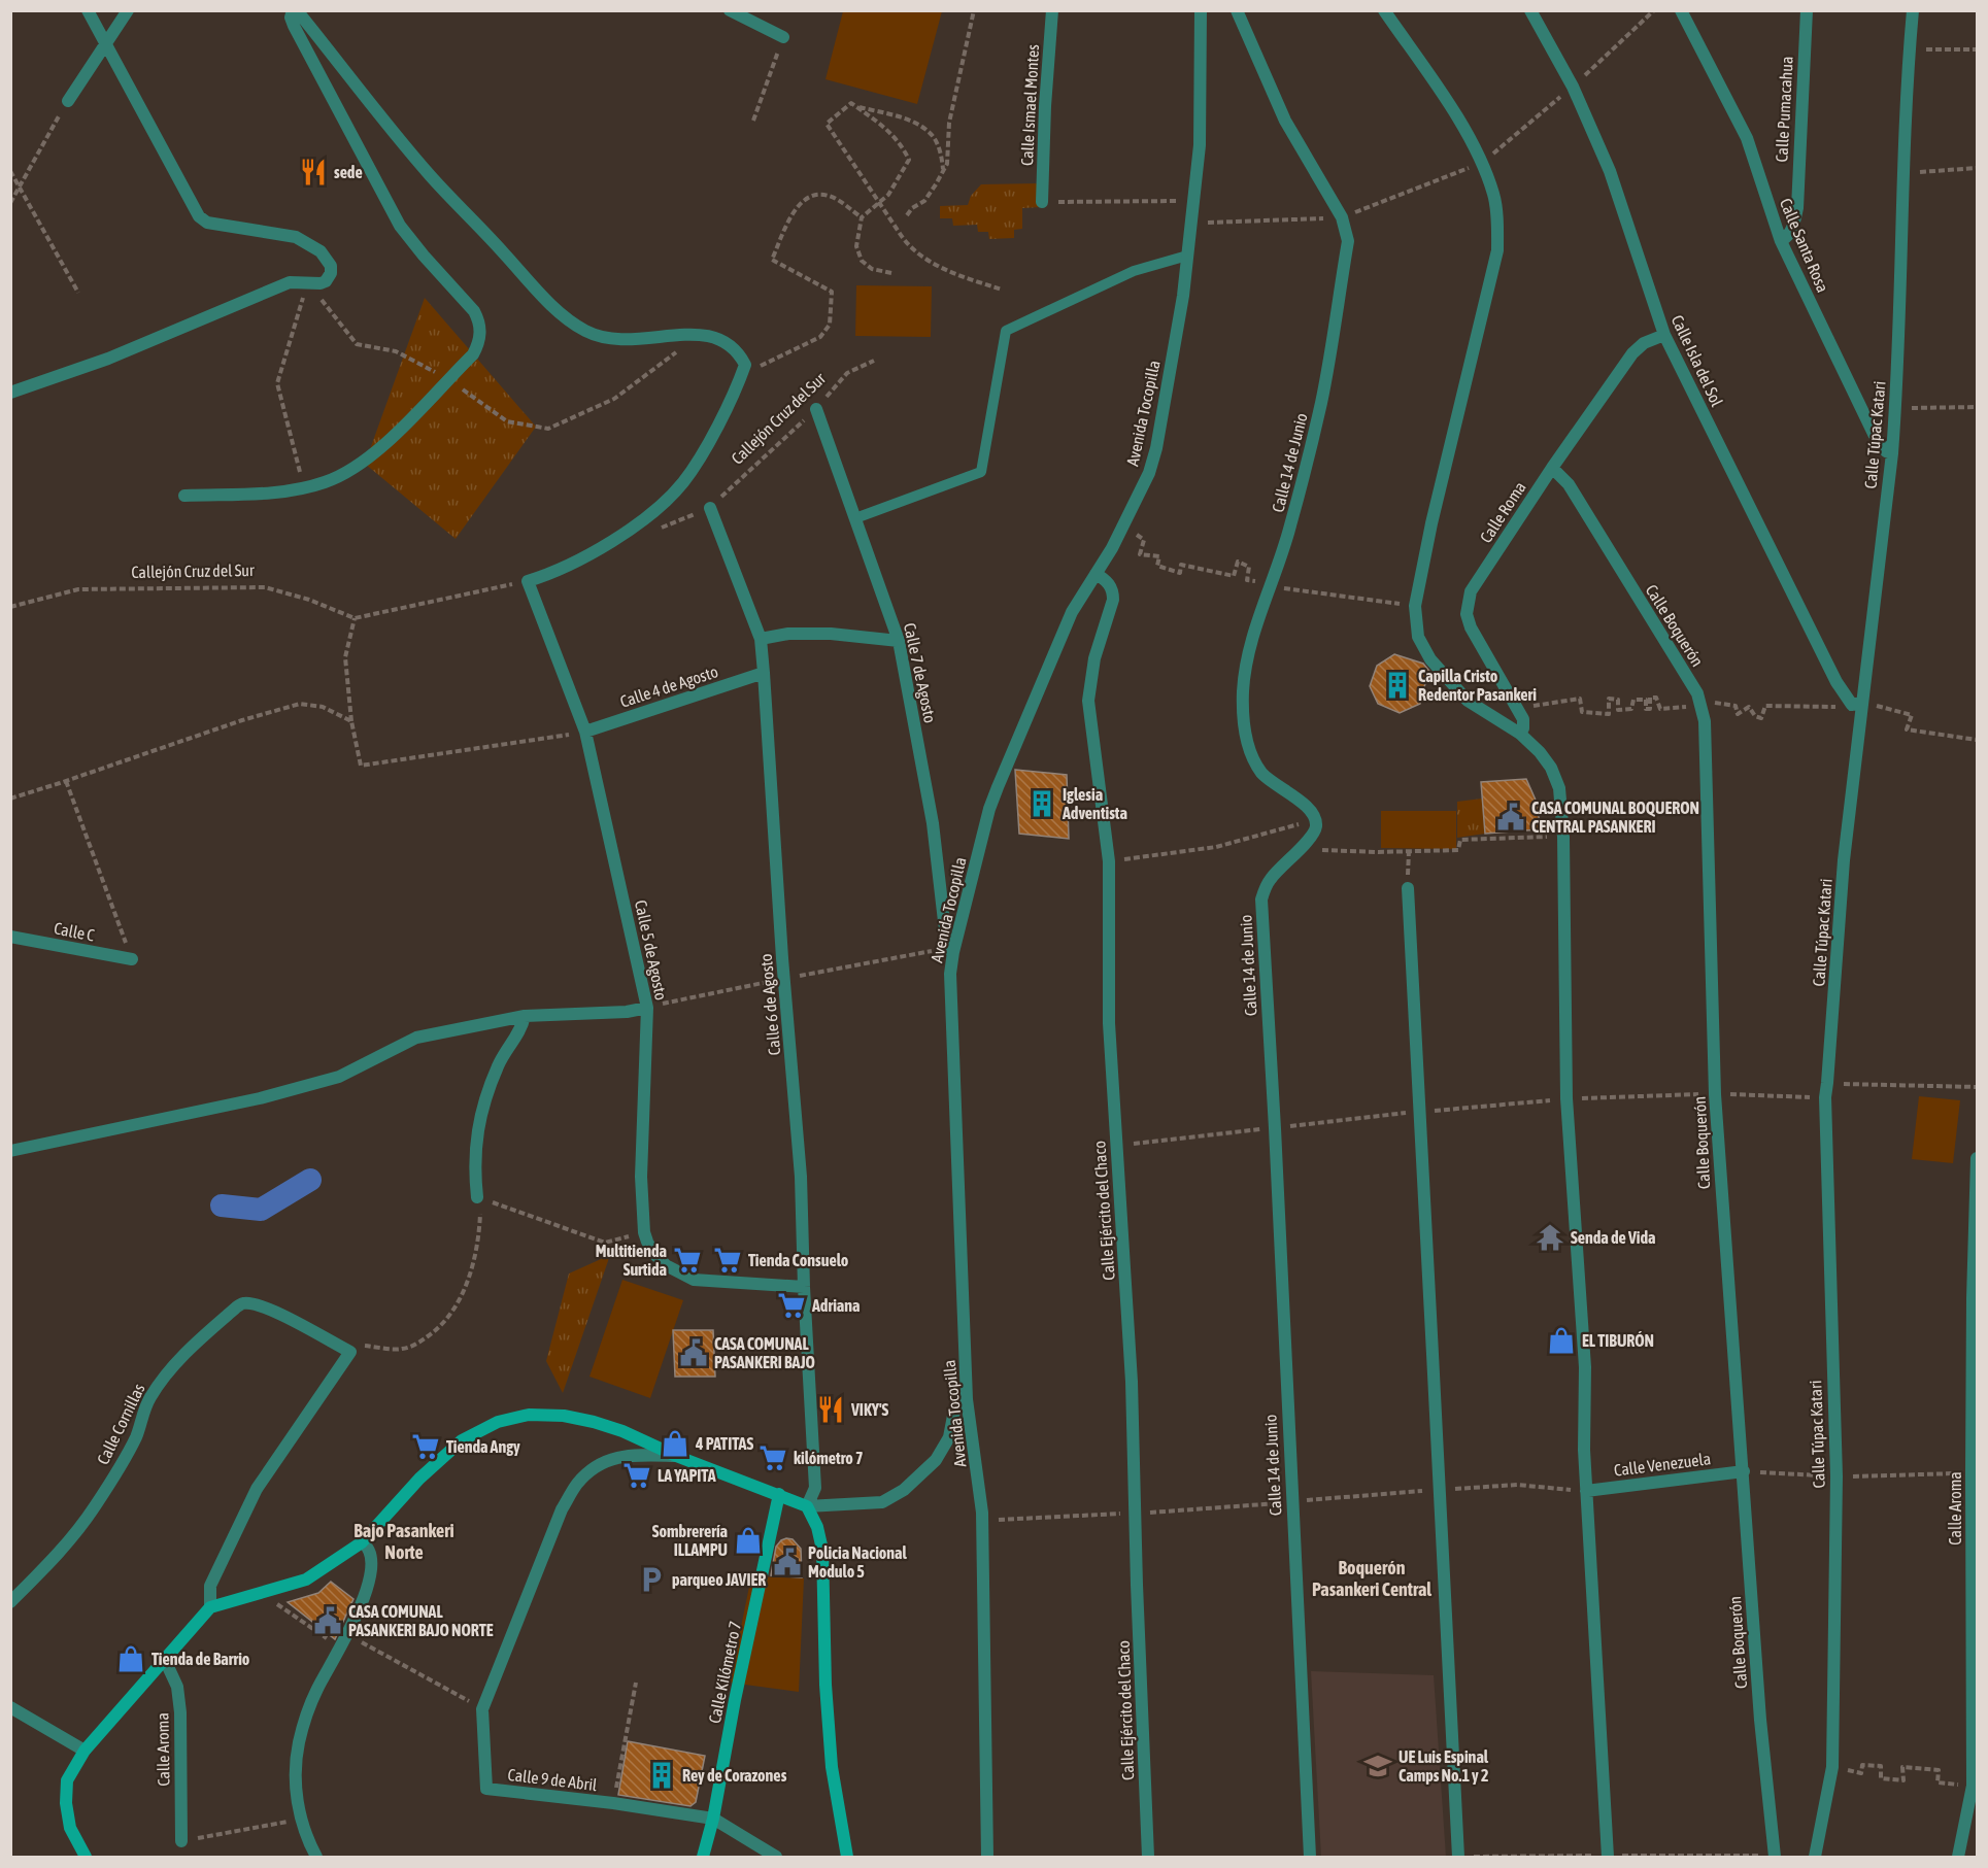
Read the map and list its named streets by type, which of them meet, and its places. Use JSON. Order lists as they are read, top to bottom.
{
  "streets": {
    "main road": ["Calle Kilómetro 7"],
    "street": [
      "Calle Ismael Montes",
      "Calle Pumacahua",
      "Calle Santa Rosa",
      "Calle Isla del Sol",
      "Avenida Tocopilla",
      "Calle Túpac Katari",
      "Calle 14 de Junio",
      "Calle Roma",
      "Calle Boquerón",
      "Calle 7 de Agosto",
      "Calle 4 de Agosto",
      "Calle C",
      "Calle 5 de Agosto",
      "Calle 6 de Agosto",
      "Calle Ejército del Chaco",
      "Calle Cornillas",
      "Calle Venezuela",
      "Calle Aroma",
      "Calle 9 de Abril"
    ],
    "path": ["Callejón Cruz del Sur"]
  },
  "crossings": [
    ["Calle Pumacahua", "Calle Santa Rosa"],
    ["Calle Santa Rosa", "Calle Túpac Katari"],
    ["Calle Isla del Sol", "Calle Túpac Katari"],
    ["Calle Isla del Sol", "Calle Roma"],
    ["Avenida Tocopilla", "Calle 7 de Agosto"],
    ["Avenida Tocopilla", "Calle Ejército del Chaco"],
    ["Callejón Cruz del Sur", "Calle 7 de Agosto"],
    ["Callejón Cruz del Sur", "Calle 6 de Agosto"],
    ["Calle Roma", "Calle Boquerón"],
    ["Calle Boquerón", "Calle Venezuela"],
    ["Calle 4 de Agosto", "Calle 5 de Agosto"],
    ["Calle 4 de Agosto", "Calle 6 de Agosto"],
    ["Calle 5 de Agosto", "Calle 6 de Agosto"],
    ["Calle Kilómetro 7", "Calle 9 de Abril"]
  ],
  "districts": ["Bajo Pasankeri Norte", "Boquerón Pasankeri Central"],
  "places": {
    "restaurant": ["sede", "VIKY'S"],
    "building": ["Capilla Cristo Redentor Pasankeri", "Iglesia Adventista", "Rey de Corazones"],
    "public building": [
      "CASA COMUNAL BOQUERON CENTRAL PASANKERI",
      "CASA COMUNAL PASANKERI BAJO",
      "Policia Nacional Modulo 5",
      "CASA COMUNAL PASANKERI BAJO NORTE"
    ],
    "temple": ["Senda de Vida"],
    "supermarket": [
      "Multitienda Surtida",
      "Tienda Consuelo",
      "Adriana",
      "Tienda Angy",
      "kilómetro 7",
      "LA YAPITA"
    ],
    "shop": [
      "EL TIBURÓN",
      "4 PATITAS",
      "Sombrerería ILLAMPU",
      "Tienda de Barrio"
    ],
    "parking": ["parqueo JAVIER"],
    "school or university": ["UE Luis Espinal Camps No.1 y 2"]
  }
}
